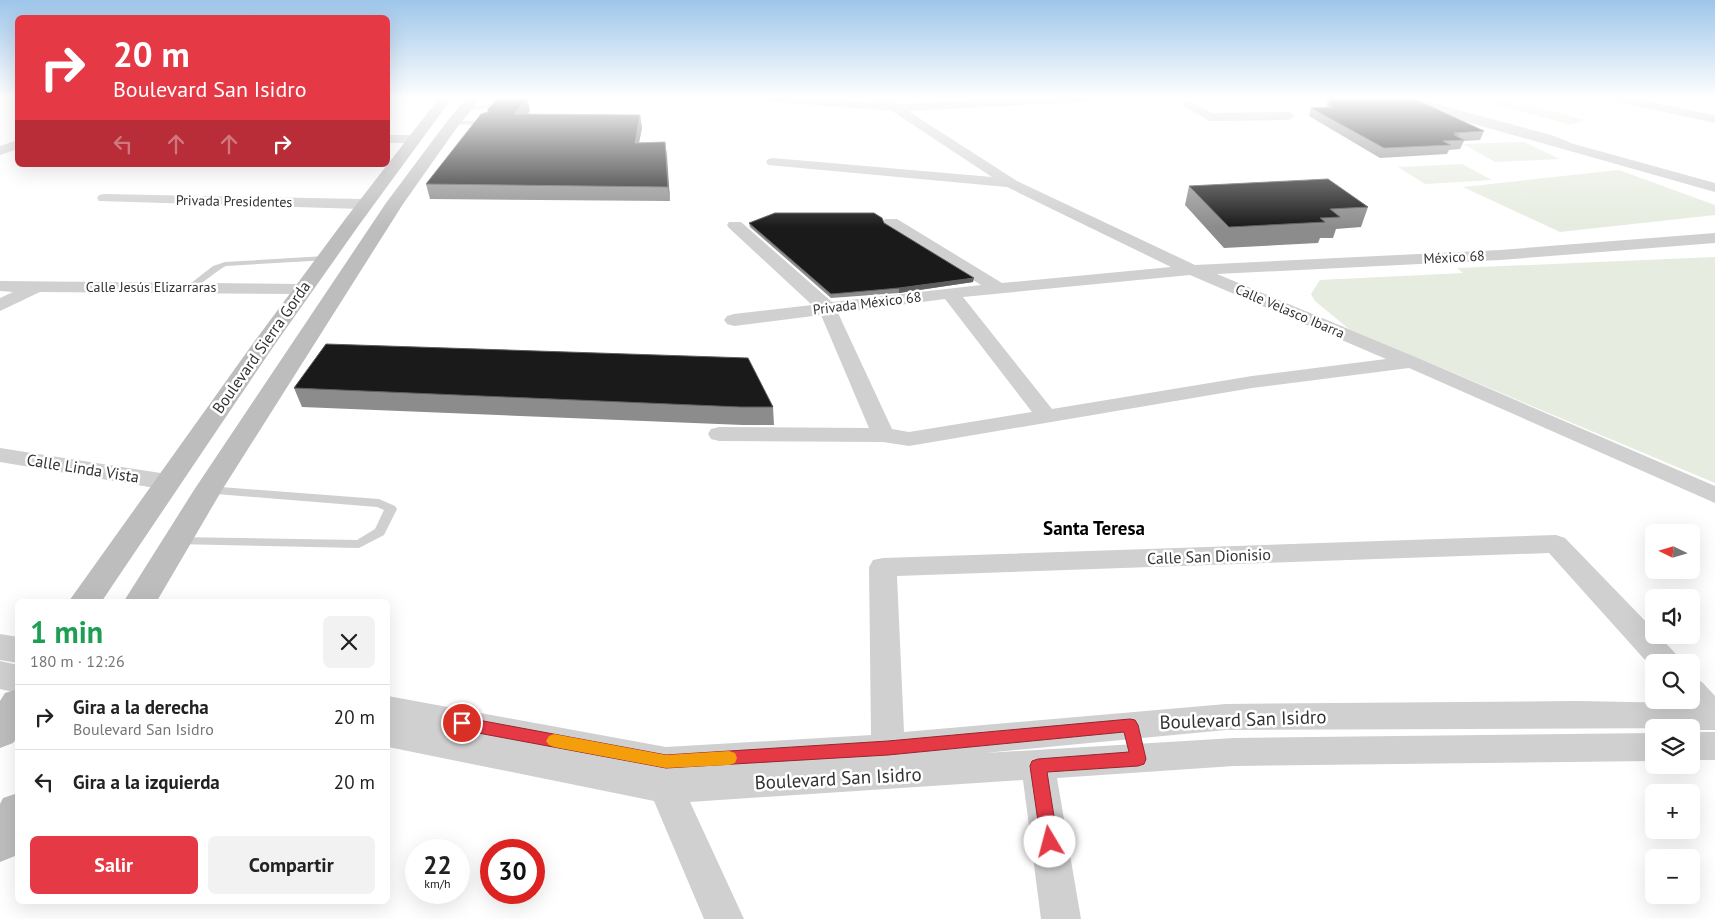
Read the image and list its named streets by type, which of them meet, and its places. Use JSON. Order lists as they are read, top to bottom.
{
  "streets": {
    "main road": ["Boulevard Sierra Gorda"],
    "street": [
      "Privada Presidentes",
      "México 68",
      "Calle Jesús Elizarraras",
      "Privada México 68",
      "Calle Velasco Ibarra",
      "Calle Linda Vista",
      "Calle San Dionisio",
      "Boulevard San Isidro"
    ]
  },
  "crossings": [
    ["Privada Presidentes", "Boulevard Sierra Gorda"],
    ["México 68", "Privada México 68"],
    ["México 68", "Calle Velasco Ibarra"],
    ["Calle Jesús Elizarraras", "Boulevard Sierra Gorda"],
    ["Privada México 68", "Calle Velasco Ibarra"],
    ["Boulevard Sierra Gorda", "Calle Linda Vista"],
    ["Calle San Dionisio", "Boulevard San Isidro"]
  ],
  "districts": ["Santa Teresa"],
  "north": "left",
  "page": {
    "turn": ["20 m", "Boulevard San Isidro"],
    "map_buttons": ["+", "−"],
    "heading": ["1 min", "180 m · 12:26"],
    "list": [
      {
        "name": "Gira a la derecha",
        "note": "Boulevard San Isidro",
        "value": "20 m"
      },
      {
        "name": "Gira a la izquierda",
        "value": "20 m"
      }
    ],
    "buttons": ["Salir", "Compartir"],
    "speed": "22 km/h",
    "limit": "30"
  }
}
